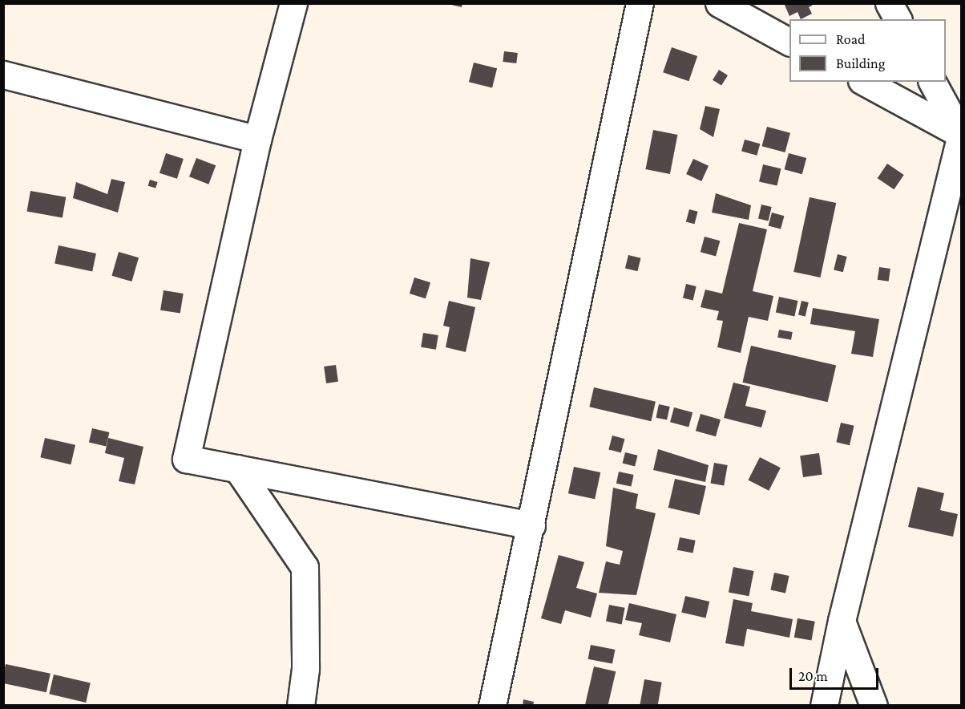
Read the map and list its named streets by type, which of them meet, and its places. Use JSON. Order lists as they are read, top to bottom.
{
  "legend": ["Road", "Building"],
  "scale_bar": "20 m"
}
